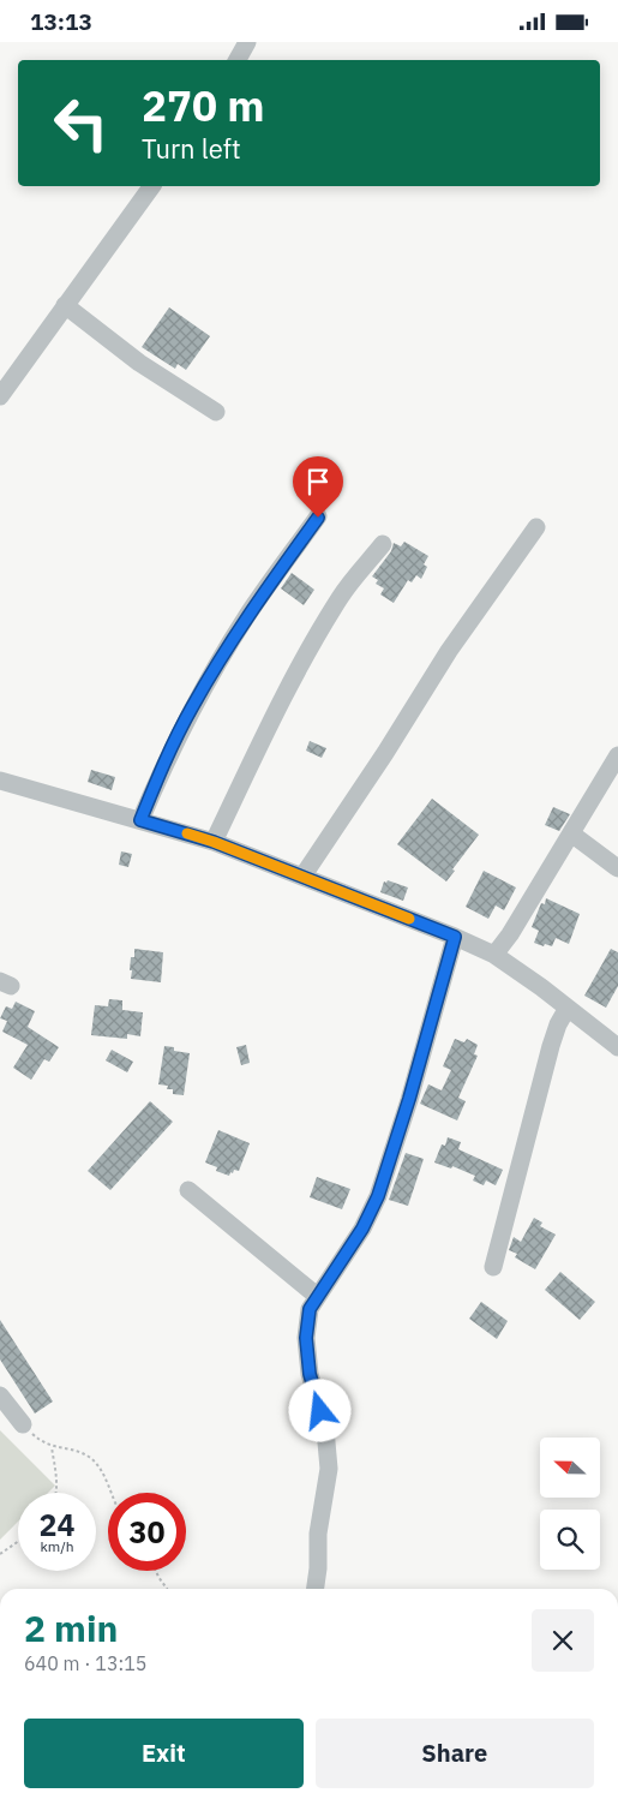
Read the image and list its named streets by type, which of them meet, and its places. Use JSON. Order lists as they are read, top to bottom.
{
  "north": "left",
  "page": {
    "status": "13:13",
    "turn": ["270 m", "Turn left"],
    "speed": "24 km/h",
    "limit": "30",
    "heading": ["2 min", "640 m · 13:15"],
    "buttons": ["Exit", "Share"]
  }
}
